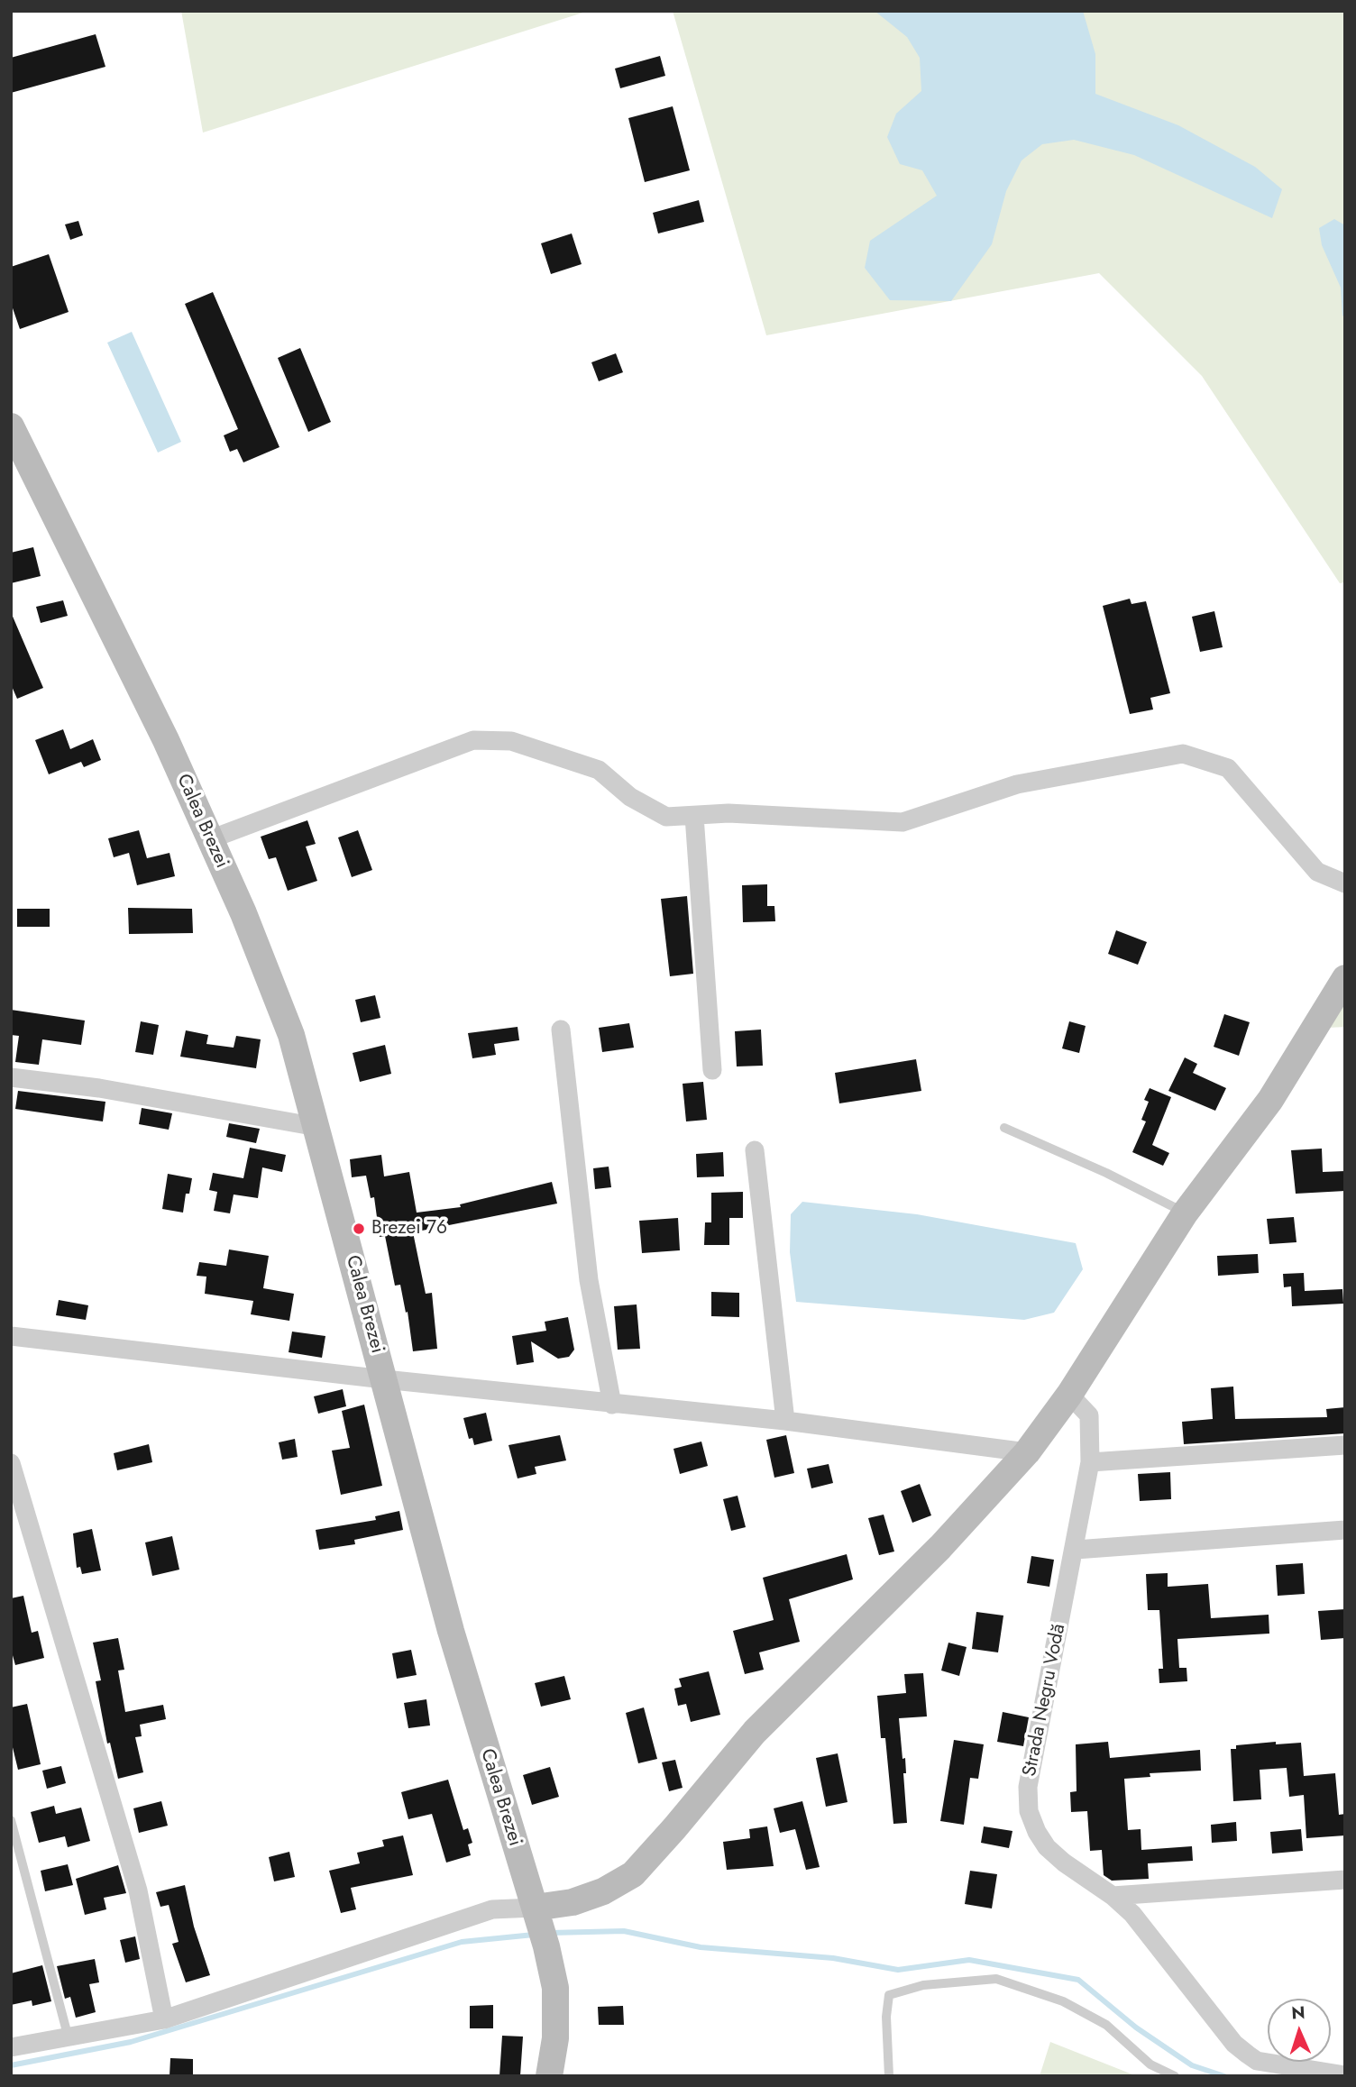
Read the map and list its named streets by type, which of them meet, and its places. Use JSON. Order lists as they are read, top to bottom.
{
  "streets": {
    "street": ["Calea Brezei", "Strada Negru Vodă"]
  },
  "places": ["Brezei 76"],
  "north": "top"
}
